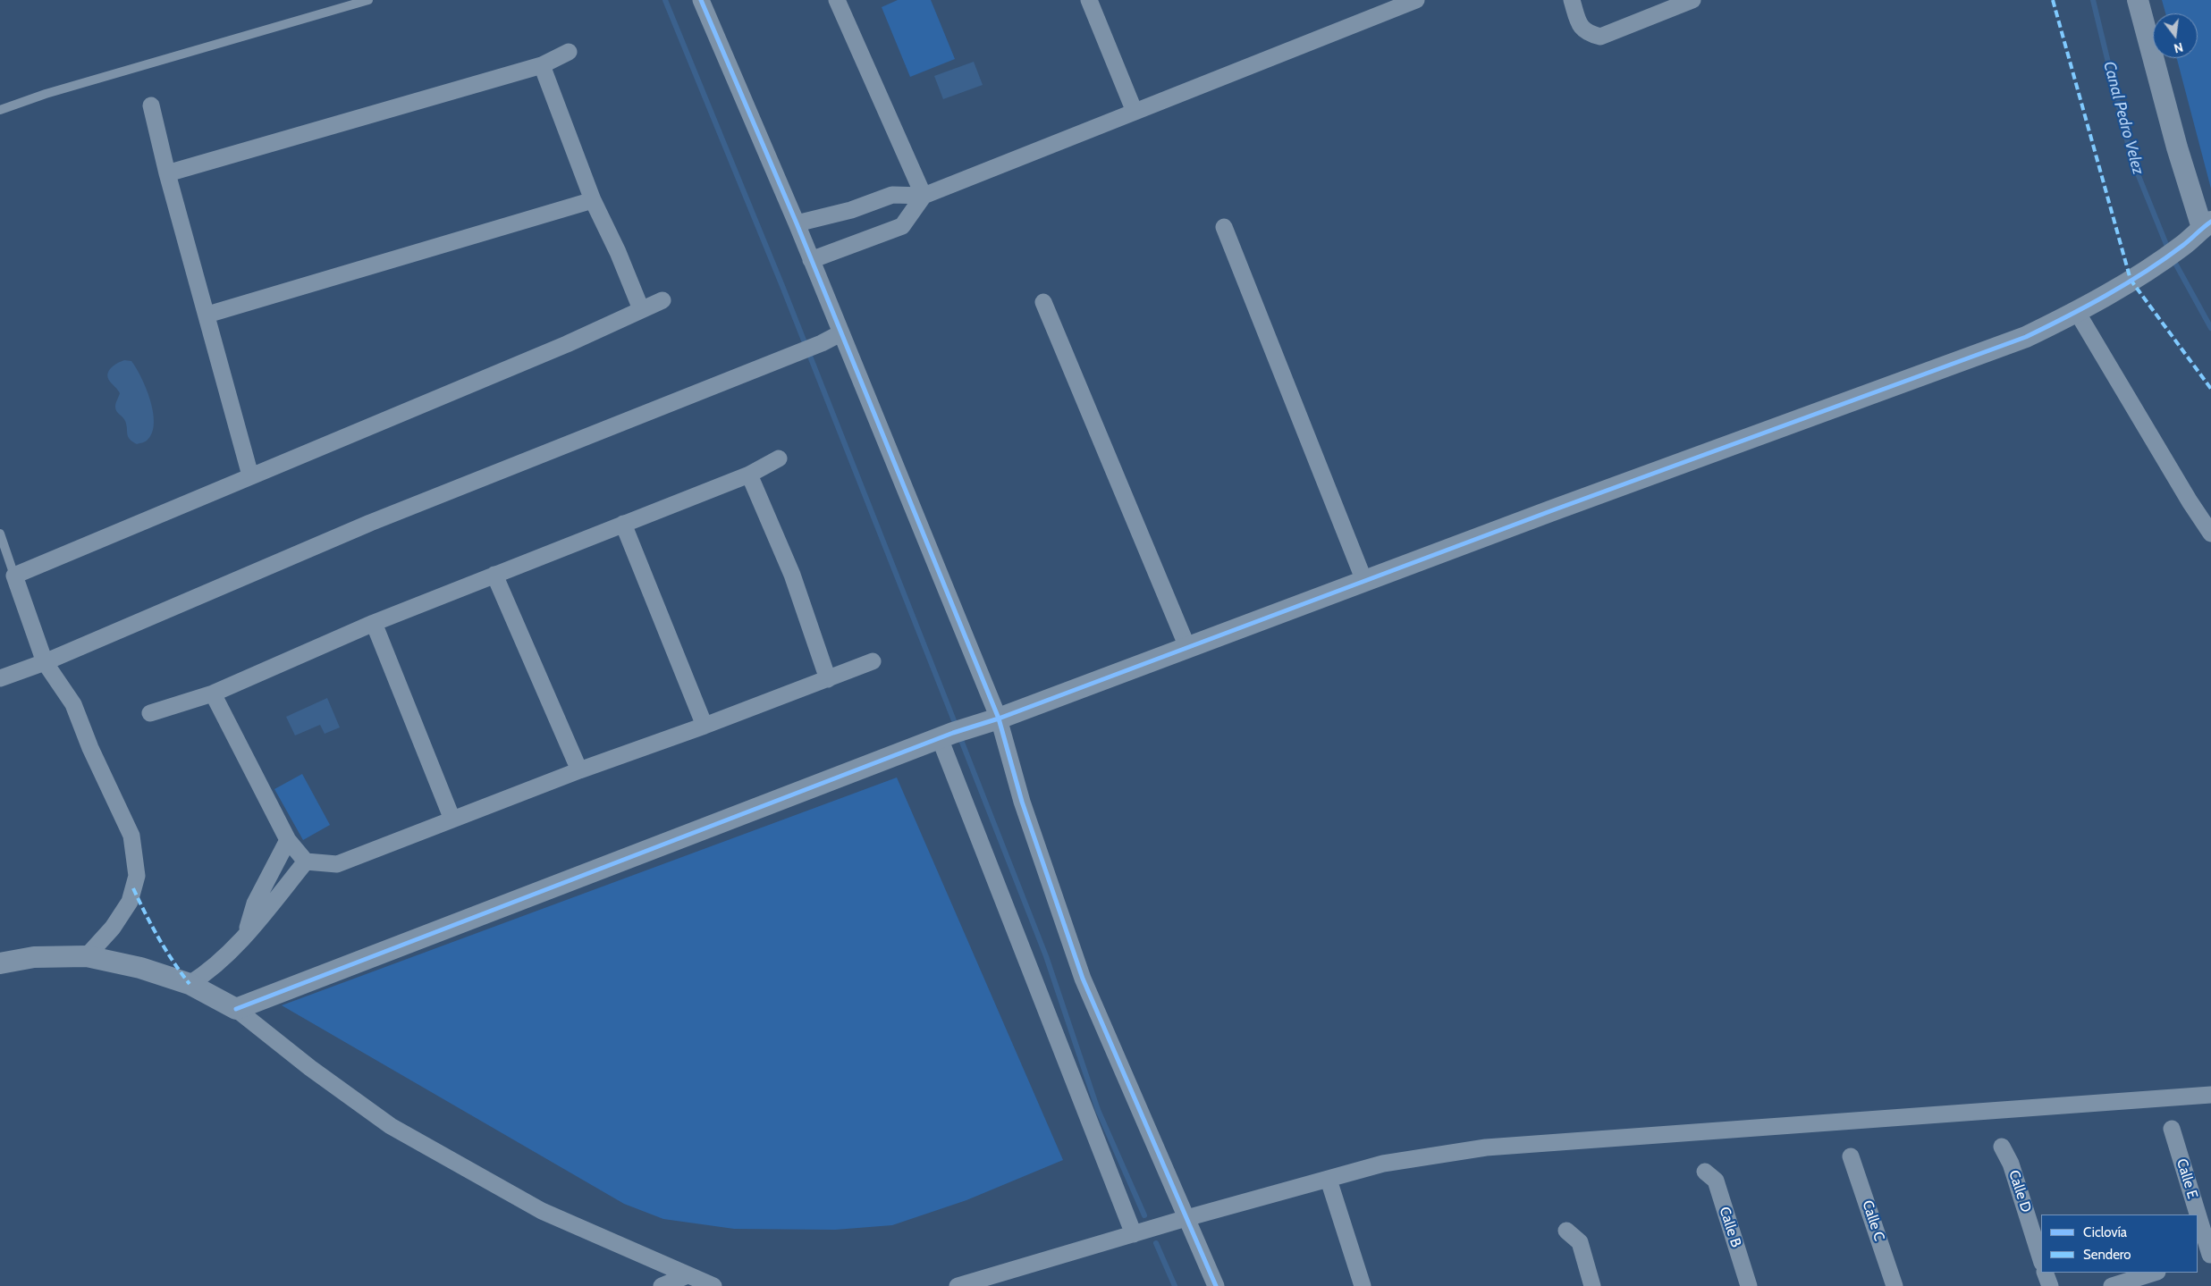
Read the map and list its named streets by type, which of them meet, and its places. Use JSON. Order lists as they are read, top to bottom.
{
  "streets": {
    "street": [
      "Calle E",
      "Calle D",
      "Calle C",
      "Calle B"
    ]
  },
  "water": ["Canal Pedro Velez"],
  "legend": ["Ciclovía", "Sendero"],
  "north": "bottom"
}
